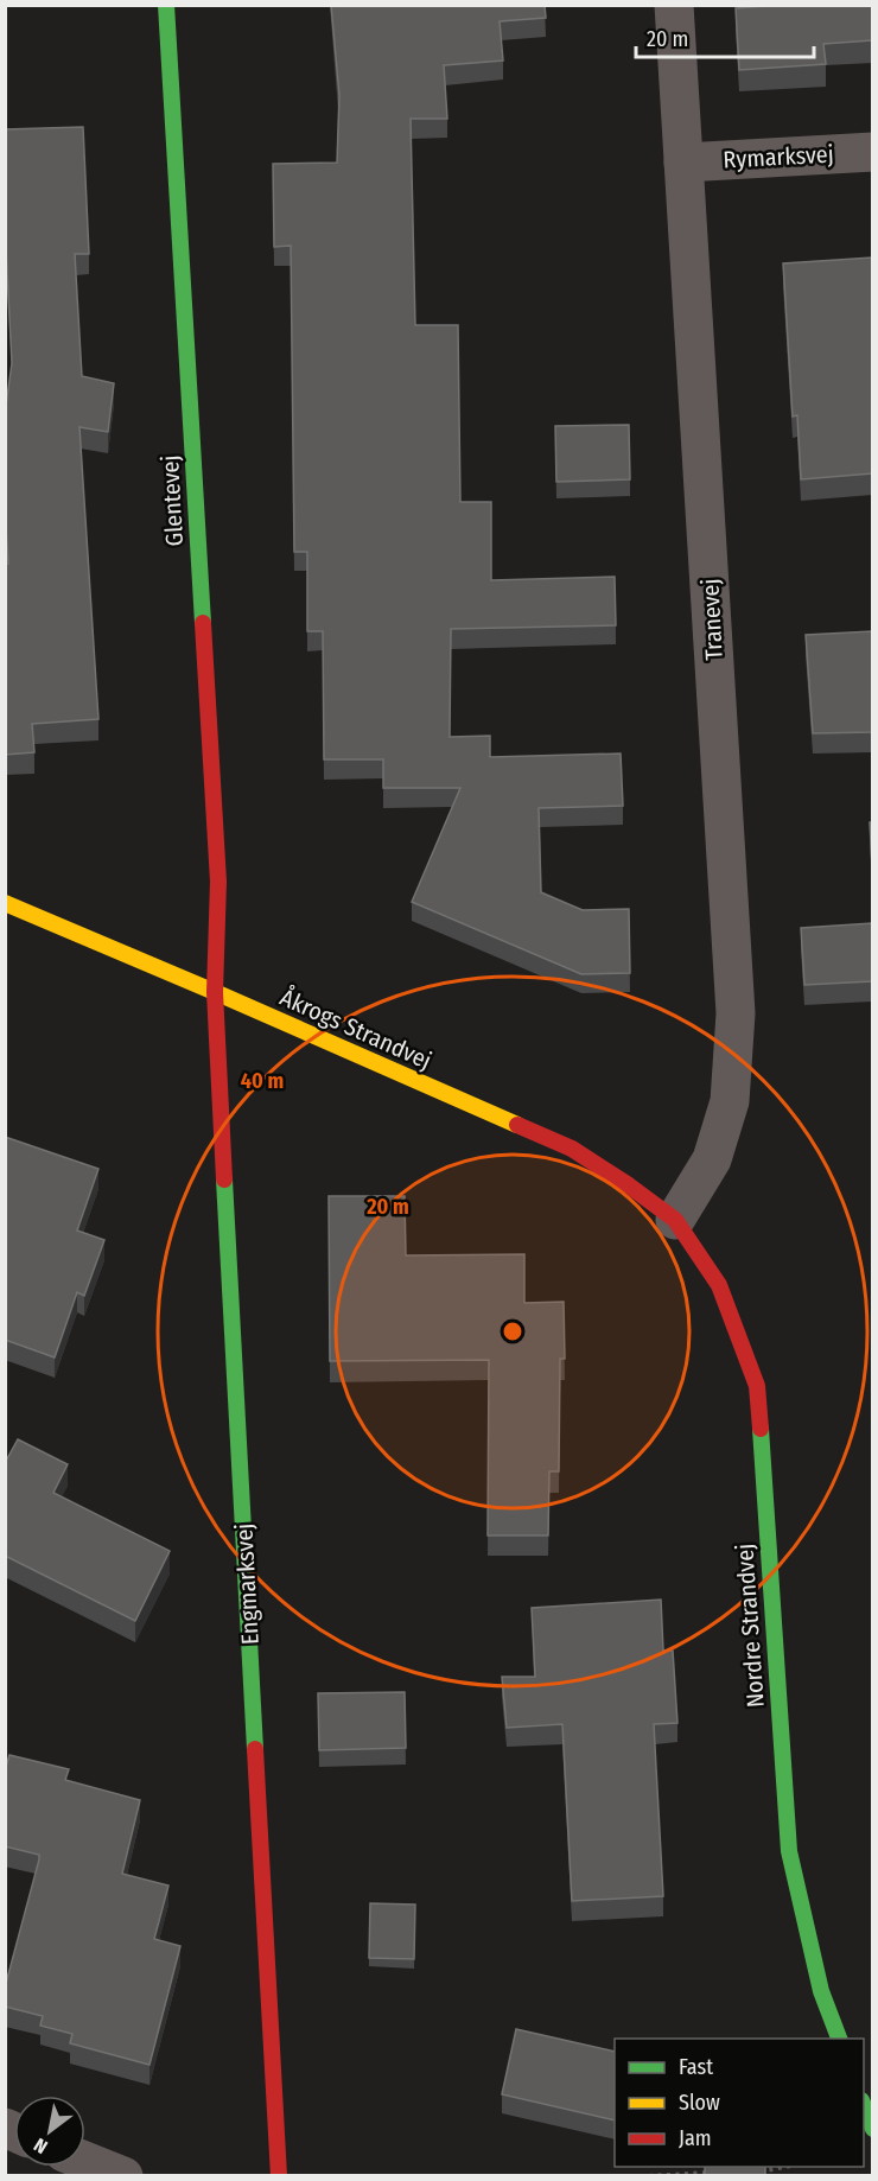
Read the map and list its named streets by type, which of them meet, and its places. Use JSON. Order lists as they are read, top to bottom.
{
  "streets": {
    "street": [
      "Rymarksvej",
      "Glentevej",
      "Tranevej",
      "Åkrogs Strandvej",
      "Engmarksvej",
      "Nordre Strandvej"
    ]
  },
  "crossings": [
    ["Rymarksvej", "Tranevej"],
    ["Glentevej", "Åkrogs Strandvej"],
    ["Glentevej", "Engmarksvej"],
    ["Tranevej", "Åkrogs Strandvej"],
    ["Tranevej", "Nordre Strandvej"],
    ["Åkrogs Strandvej", "Engmarksvej"],
    ["Åkrogs Strandvej", "Nordre Strandvej"]
  ],
  "legend": ["Fast", "Slow", "Jam"],
  "scale_bar": "20 m",
  "north": "bottom left",
  "rings": ["40 m", "20 m"]
}
